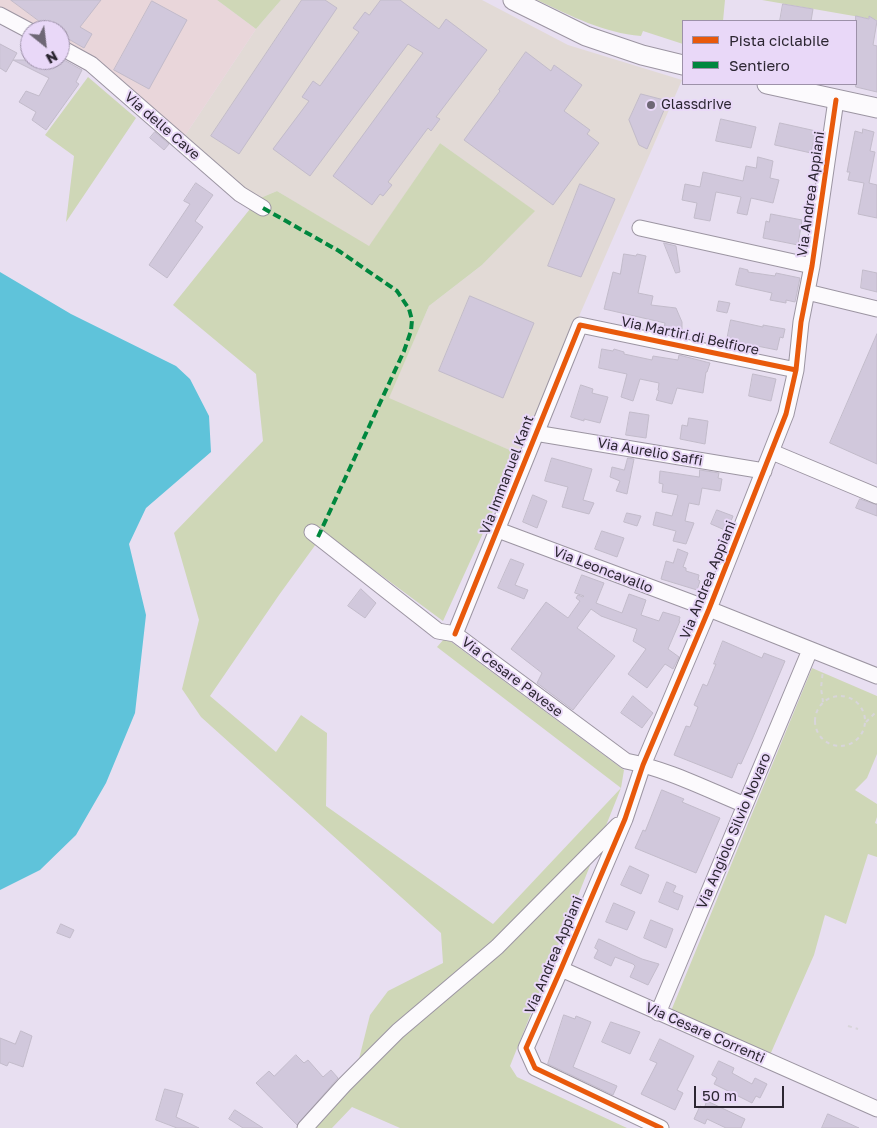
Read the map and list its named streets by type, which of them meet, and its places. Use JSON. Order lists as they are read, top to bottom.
{
  "streets": {
    "street": [
      "Via delle Cave",
      "Via Andrea Appiani",
      "Via Martiri di Belfiore",
      "Via Aurelio Saffi",
      "Via Immanuel Kant",
      "Via Leoncavallo",
      "Via Cesare Pavese",
      "Via Angiolo Silvio Novaro",
      "Via Cesare Correnti"
    ]
  },
  "crossings": [
    ["Via Andrea Appiani", "Via Martiri di Belfiore"],
    ["Via Andrea Appiani", "Via Aurelio Saffi"],
    ["Via Andrea Appiani", "Via Leoncavallo"],
    ["Via Andrea Appiani", "Via Cesare Pavese"],
    ["Via Andrea Appiani", "Via Cesare Correnti"],
    ["Via Martiri di Belfiore", "Via Immanuel Kant"],
    ["Via Aurelio Saffi", "Via Immanuel Kant"],
    ["Via Immanuel Kant", "Via Leoncavallo"],
    ["Via Immanuel Kant", "Via Cesare Pavese"],
    ["Via Leoncavallo", "Via Angiolo Silvio Novaro"],
    ["Via Cesare Pavese", "Via Angiolo Silvio Novaro"],
    ["Via Angiolo Silvio Novaro", "Via Cesare Correnti"]
  ],
  "places": ["Glassdrive"],
  "legend": ["Pista ciclabile", "Sentiero"],
  "scale_bar": "50 m",
  "north": "bottom right"
}
